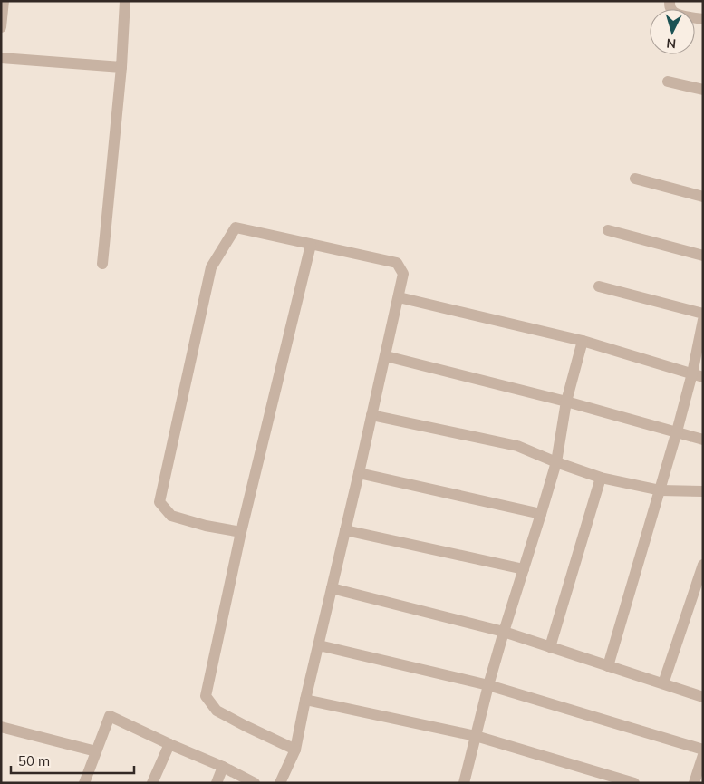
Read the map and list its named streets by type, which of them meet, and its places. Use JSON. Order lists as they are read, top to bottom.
{
  "scale_bar": "50 m",
  "north": "bottom"
}
